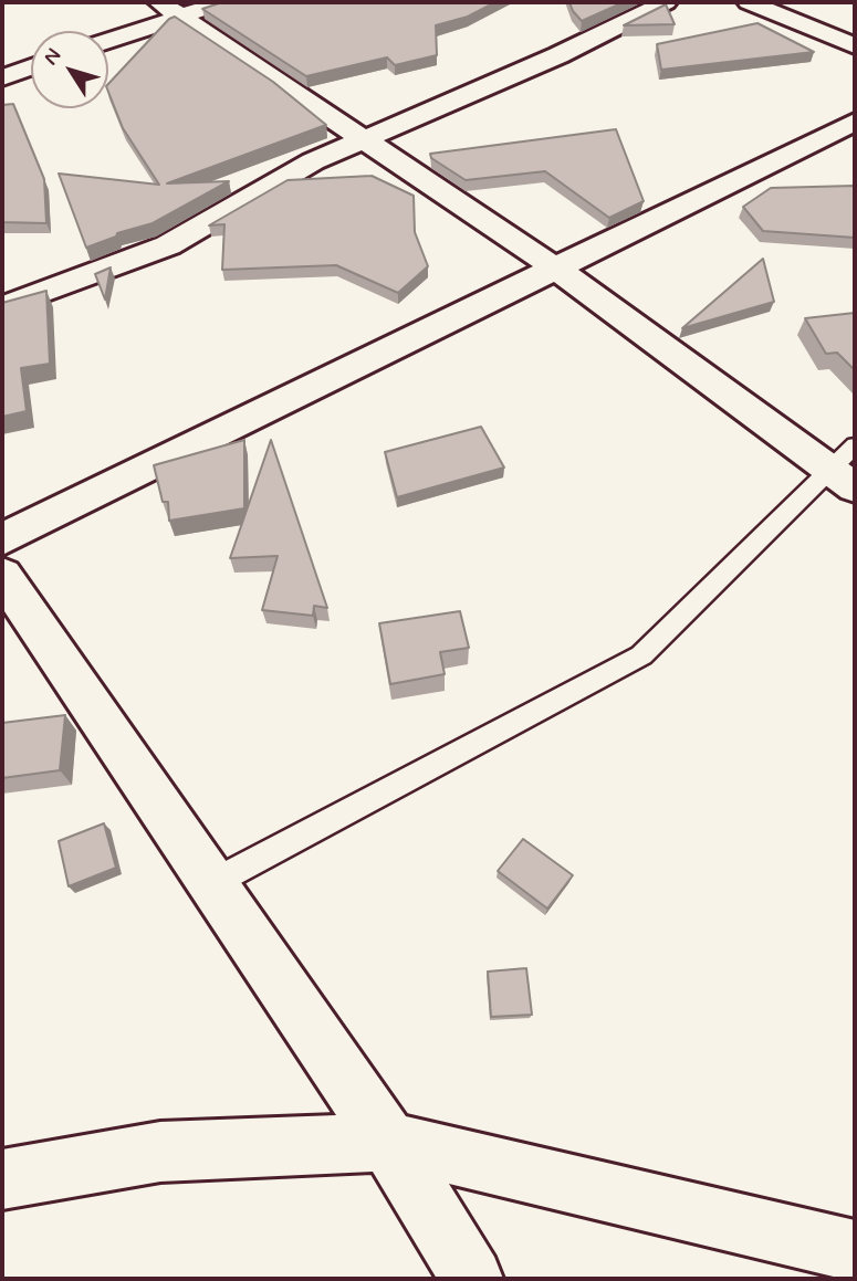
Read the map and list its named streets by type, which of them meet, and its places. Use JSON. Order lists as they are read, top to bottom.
{
  "north": "top left"
}
